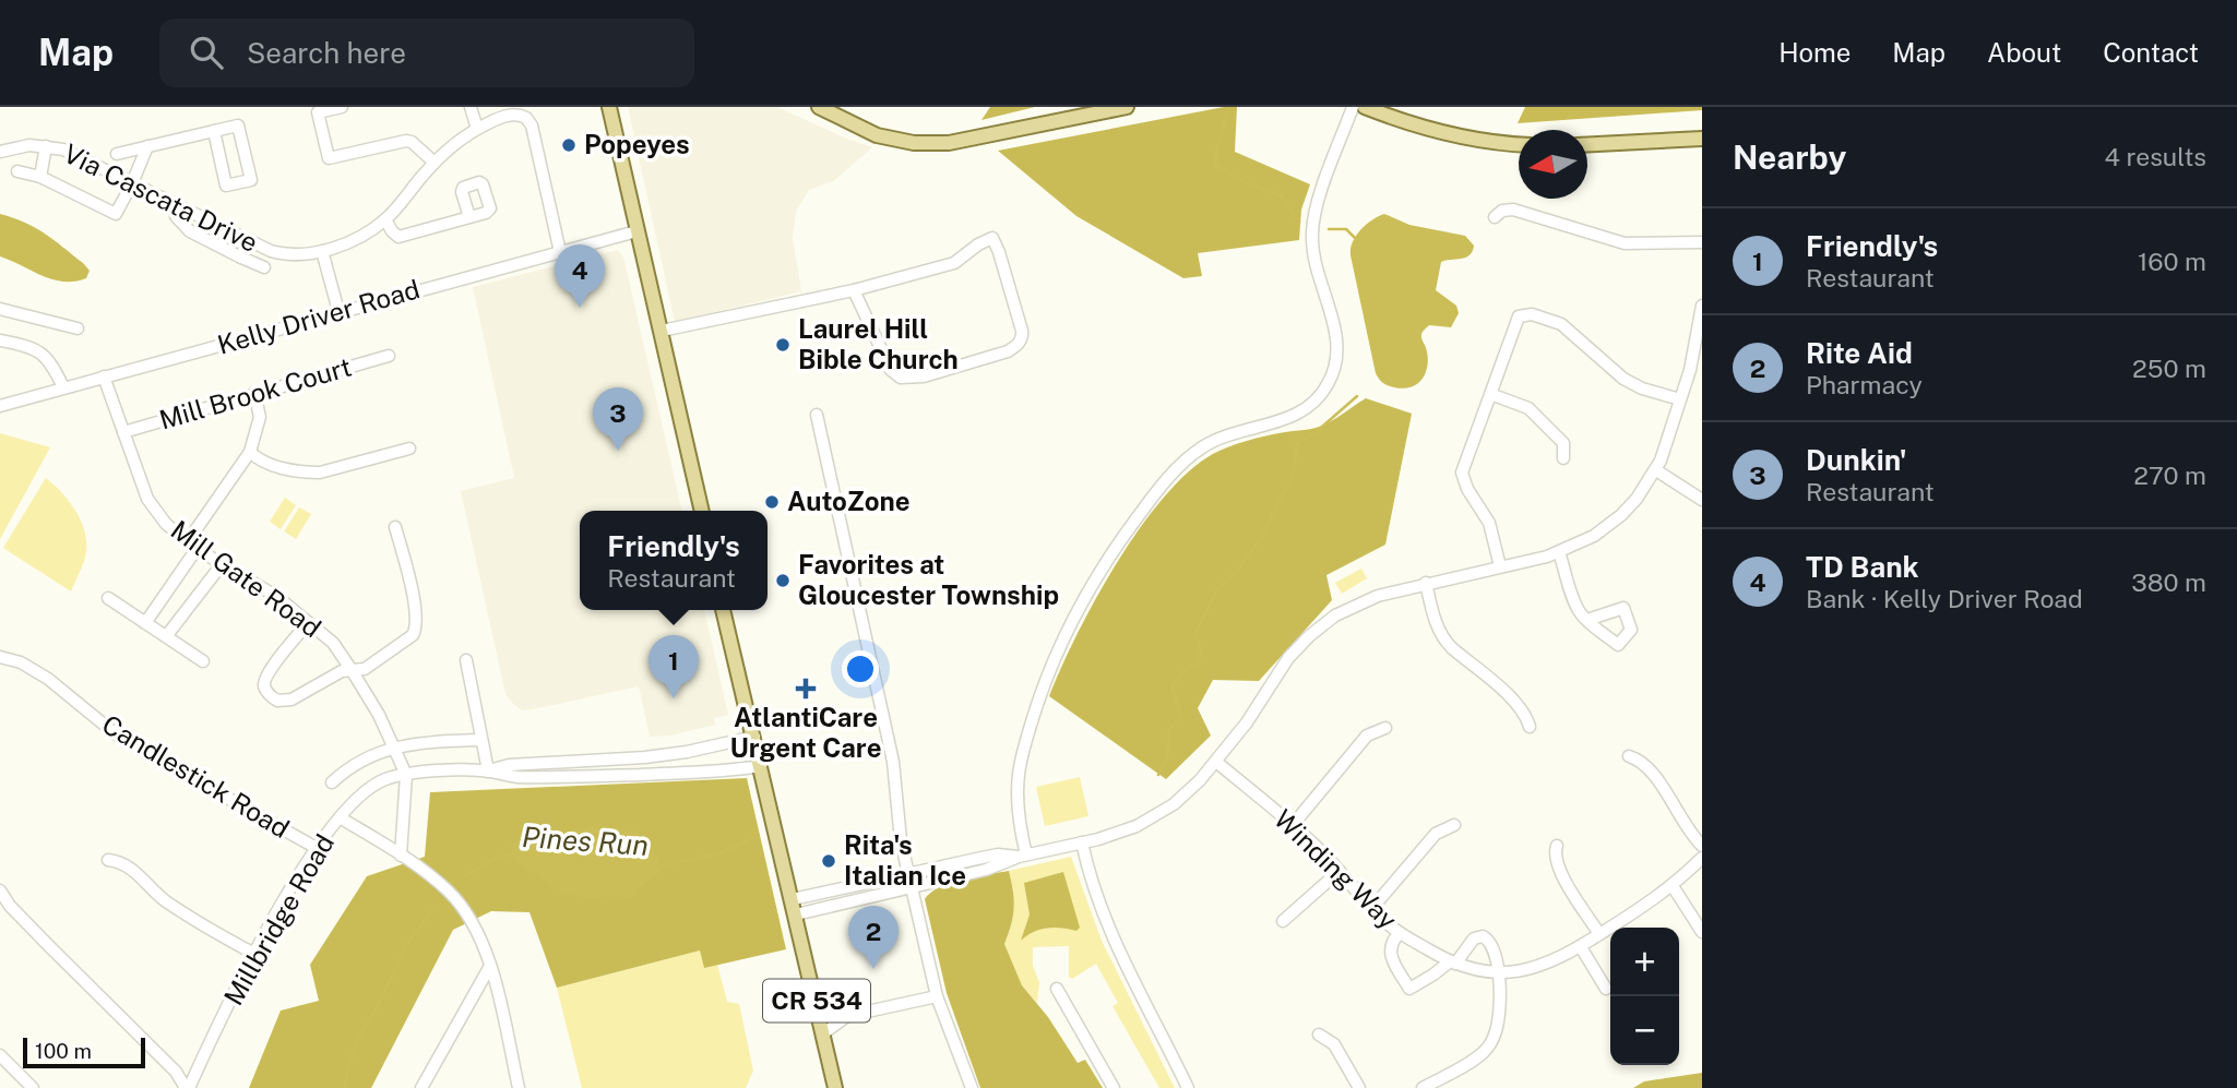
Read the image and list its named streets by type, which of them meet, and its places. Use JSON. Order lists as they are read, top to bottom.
{
  "streets": {
    "main road": ["CR 534"],
    "street": [
      "Via Cascata Drive",
      "Kelly Driver Road",
      "Mill Brook Court",
      "Mill Gate Road",
      "Candlestick Road",
      "Winding Way",
      "Millbridge Road"
    ]
  },
  "crossings": [
    ["Via Cascata Drive", "Kelly Driver Road"],
    ["Kelly Driver Road", "Mill Gate Road"],
    ["Mill Brook Court", "Mill Gate Road"],
    ["Mill Gate Road", "Millbridge Road"],
    ["Candlestick Road", "Millbridge Road"],
    ["Millbridge Road", "CR 534"]
  ],
  "water": ["Pines Run"],
  "places": {
    "other": [
      "Popeyes",
      "Laurel Hill Bible Church",
      "AutoZone",
      "Favorites at Gloucester Township",
      "Rita's Italian Ice"
    ],
    "health": ["AtlantiCare Urgent Care"]
  },
  "scale_bar": "100 m",
  "north": "left",
  "page": {
    "header": "Map",
    "search": "Search here",
    "nav": [
      "Home",
      "Map",
      "About",
      "Contact"
    ],
    "heading": ["Nearby", "4 results"],
    "list": [
      {
        "mark": "1",
        "name": "Friendly's",
        "note": "Restaurant",
        "value": "160 m"
      },
      {
        "mark": "2",
        "name": "Rite Aid",
        "note": "Pharmacy",
        "value": "250 m"
      },
      {
        "mark": "3",
        "name": "Dunkin'",
        "note": "Restaurant",
        "value": "270 m"
      },
      {
        "mark": "4",
        "name": "TD Bank",
        "note": "Bank · Kelly Driver Road",
        "value": "380 m"
      }
    ],
    "pins": [
      "4",
      "3",
      "1",
      "2"
    ],
    "popup": ["Friendly's", "Restaurant"],
    "map_buttons": ["+", "−"],
    "scale": "100 m"
  }
}
